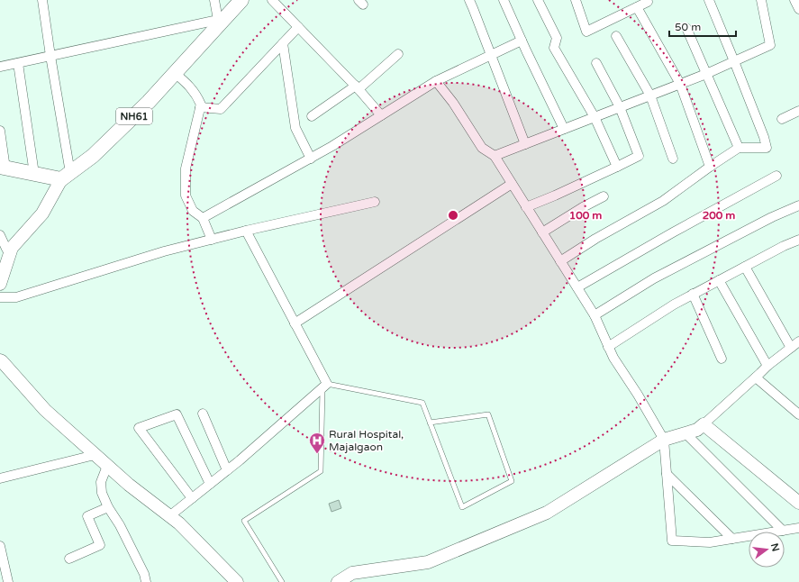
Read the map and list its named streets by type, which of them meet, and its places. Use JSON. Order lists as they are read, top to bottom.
{
  "streets": {
    "main road": ["NH61"]
  },
  "places": {
    "hospital": ["Rural Hospital, Majalgaon"]
  },
  "scale_bar": "50 m",
  "north": "right",
  "rings": ["100 m", "200 m"]
}
